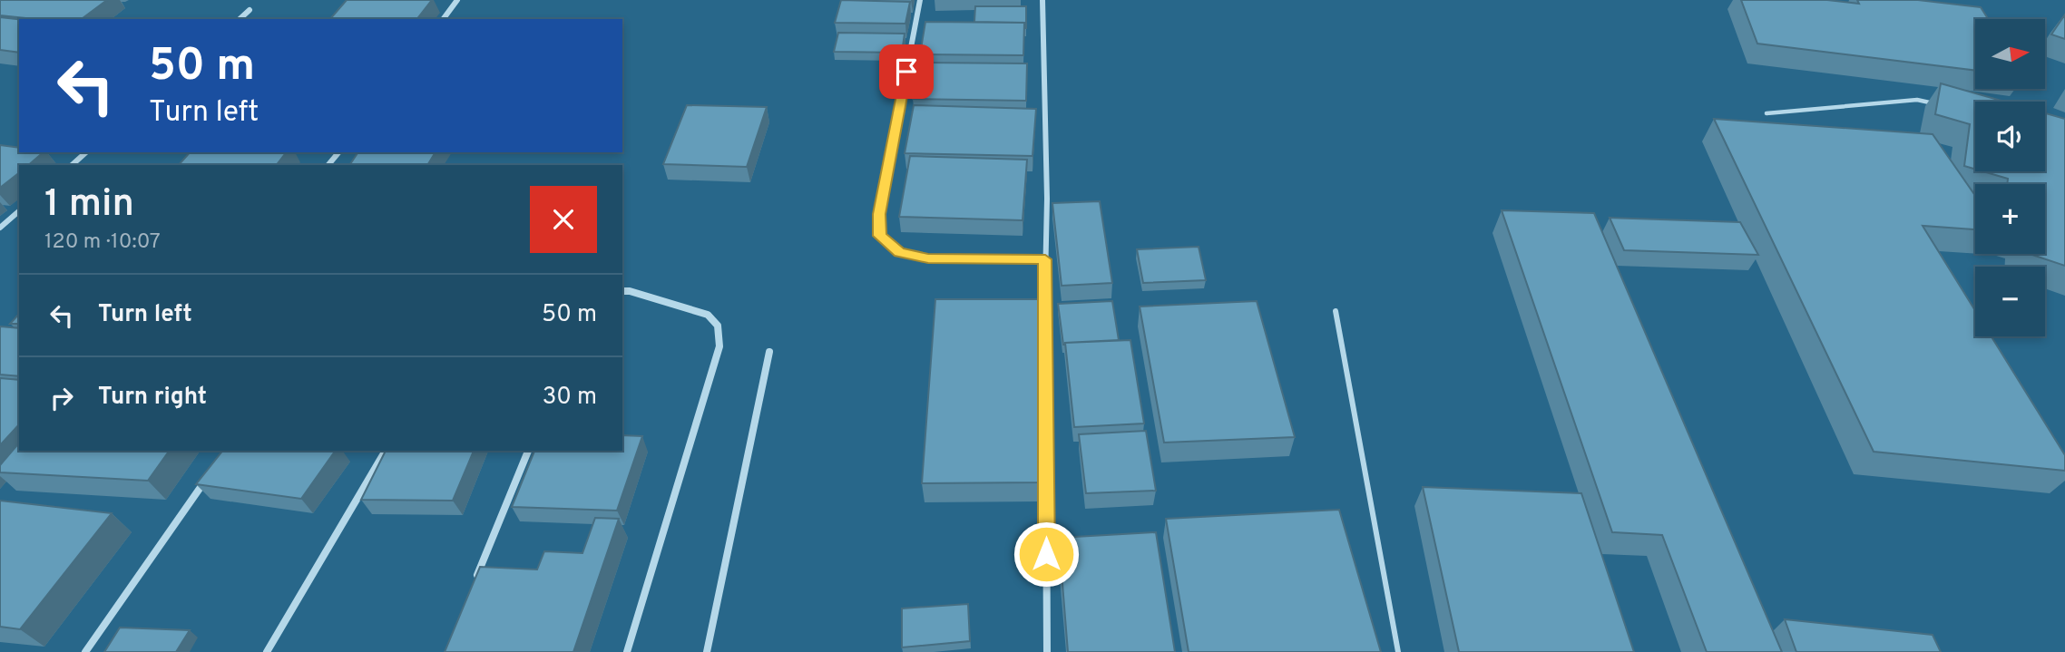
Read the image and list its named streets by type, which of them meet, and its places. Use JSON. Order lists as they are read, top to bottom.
{
  "north": "right",
  "page": {
    "map_buttons": ["+", "−"],
    "turn": ["50 m", "Turn left"],
    "heading": ["1 min", "120 m · 10:07"],
    "list": [
      {
        "name": "Turn left",
        "value": "50 m"
      },
      {
        "name": "Turn right",
        "value": "30 m"
      }
    ]
  }
}
